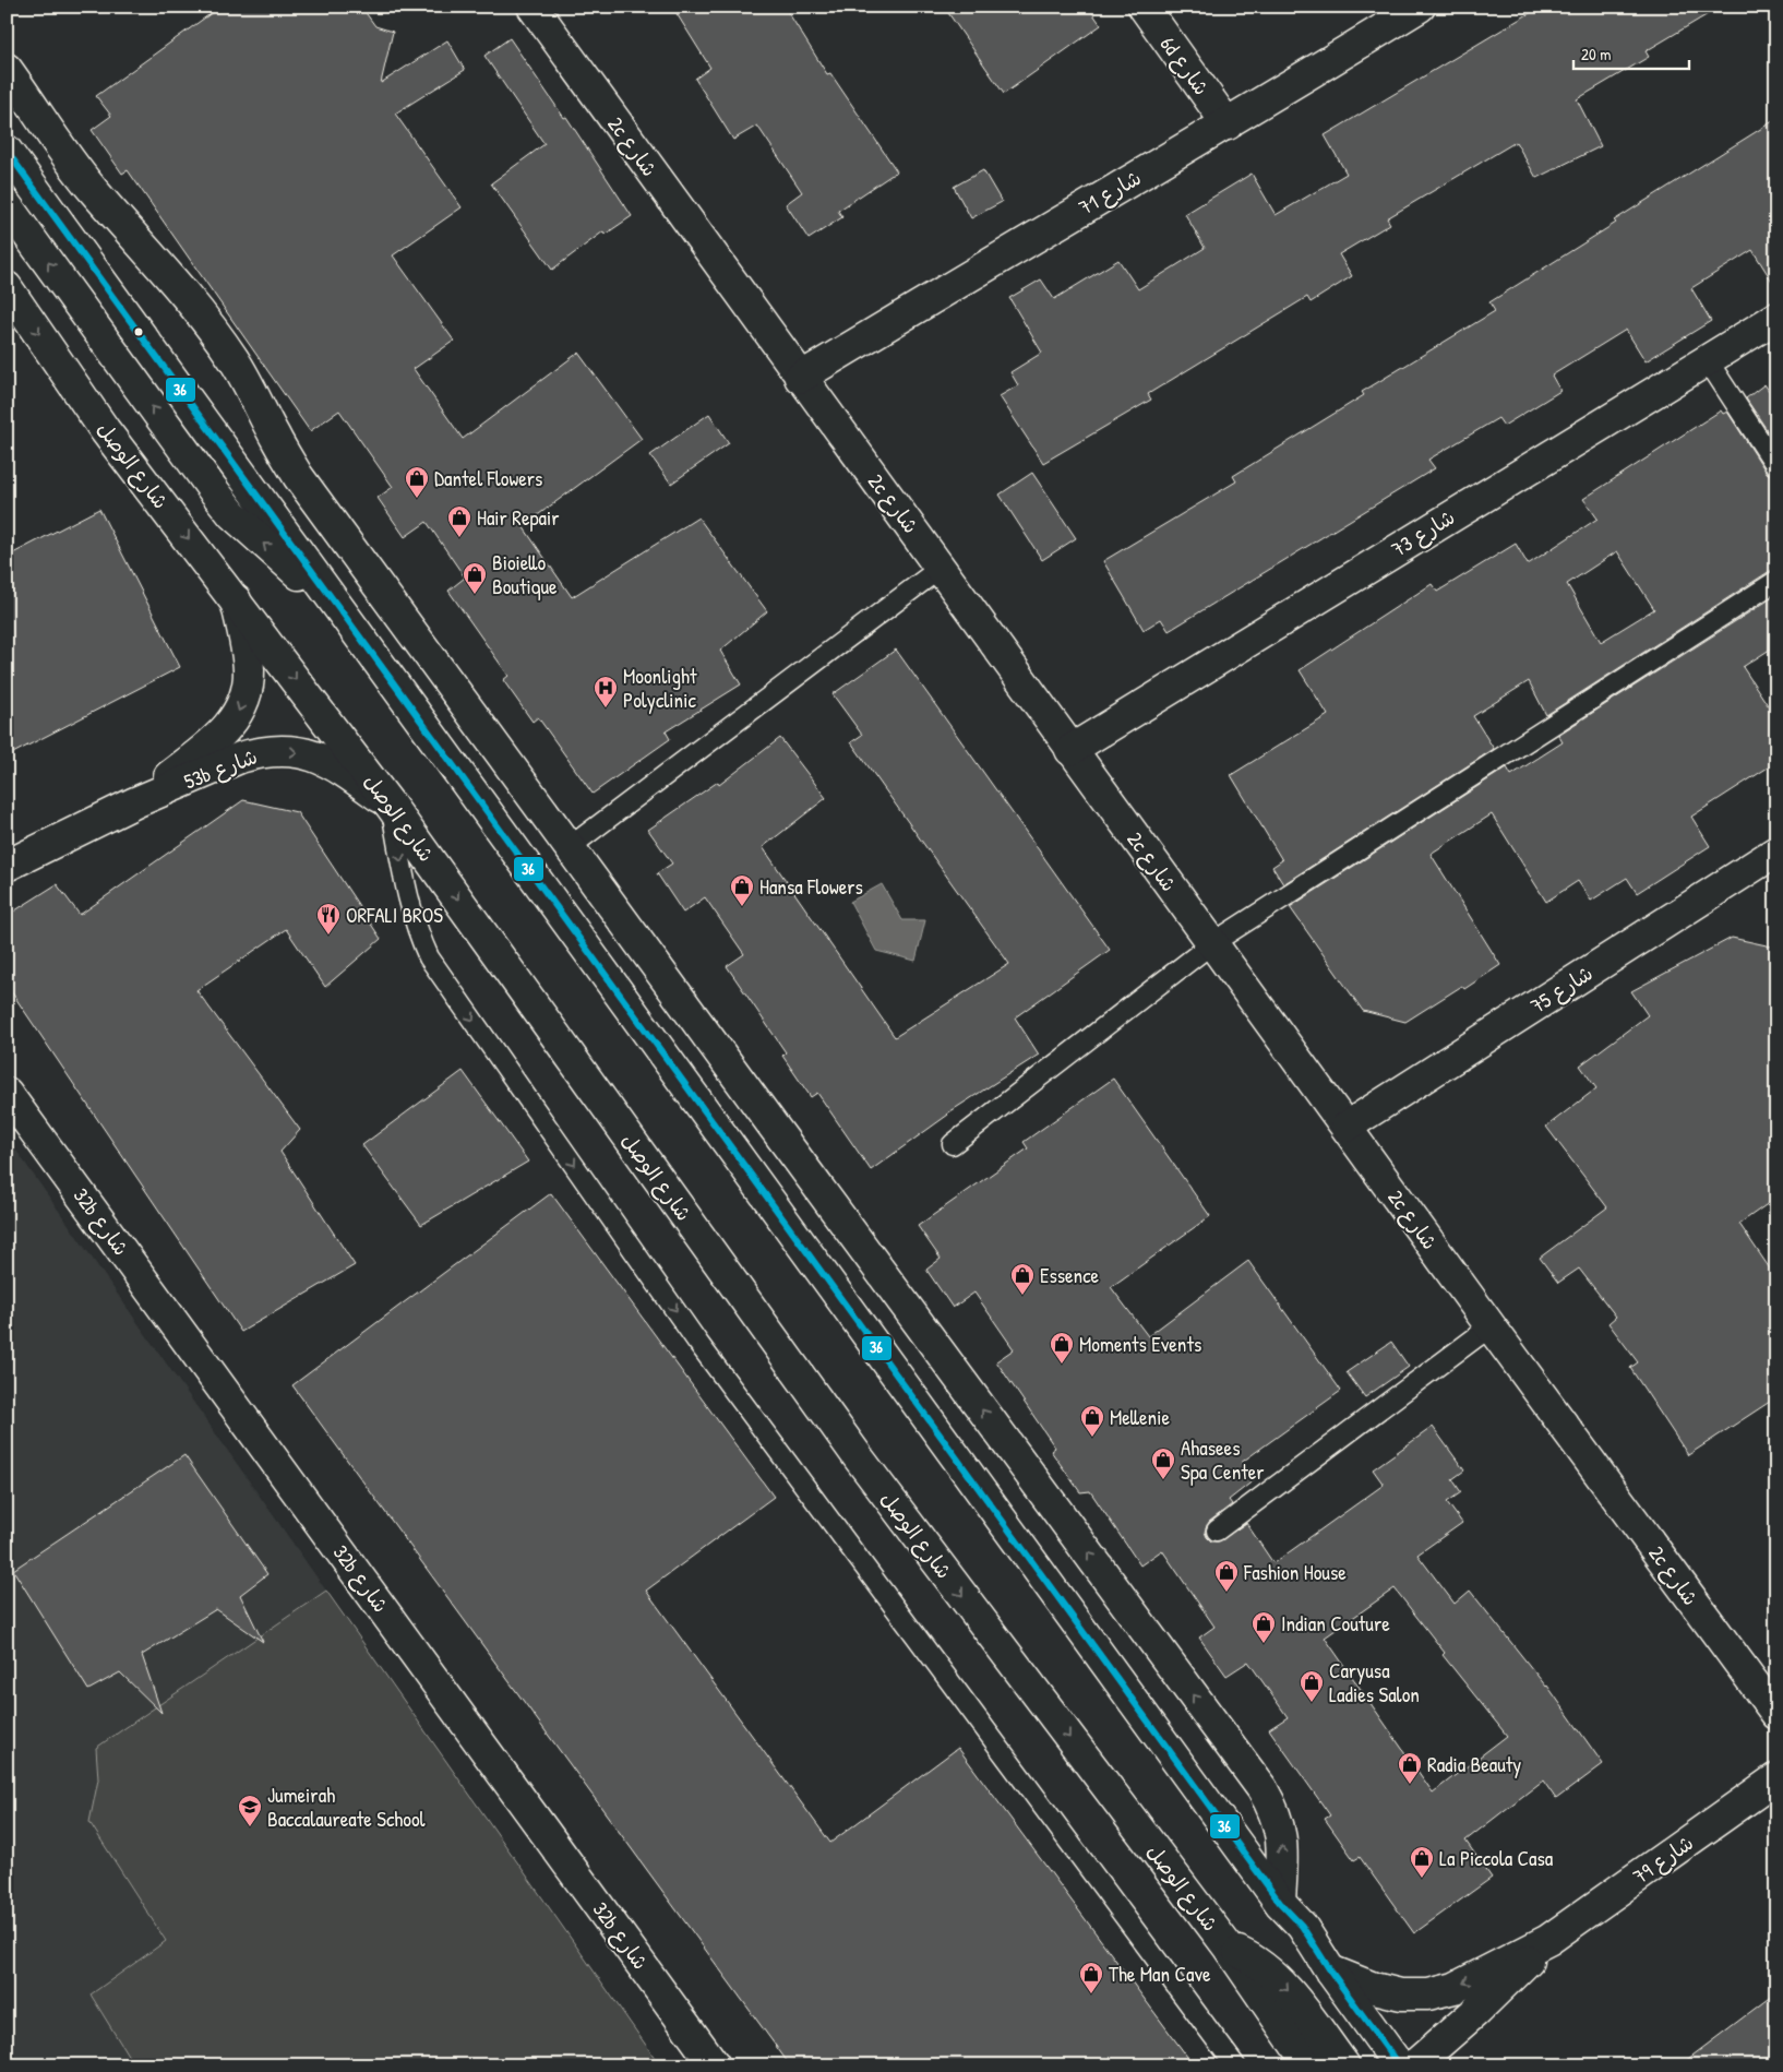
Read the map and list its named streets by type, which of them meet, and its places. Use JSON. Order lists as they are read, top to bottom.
{
  "streets": {
    "street": [
      "6d شارع",
      "2c شارع",
      "شارع 71",
      "شارع الوصل",
      "شارع 73",
      "53b شارع",
      "شارع 75",
      "32b شارع",
      "شارع 79"
    ]
  },
  "crossings": [
    ["6d شارع", "شارع 71"],
    ["2c شارع", "شارع 71"],
    ["2c شارع", "شارع 73"],
    ["2c شارع", "شارع 75"],
    ["شارع الوصل", "53b شارع"]
  ],
  "places": {
    "shop": [
      "Dantel Flowers",
      "Hair Repair",
      "Bioiello Boutique",
      "Hansa Flowers",
      "Essence",
      "Moments Events",
      "Mellenie",
      "Ahasees Spa Center",
      "Fashion House",
      "Indian Couture",
      "Caryusa Ladies Salon",
      "Radia Beauty",
      "La Piccola Casa",
      "The Man Cave"
    ],
    "hospital": ["Moonlight Polyclinic"],
    "restaurant": ["ORFALI BROS"],
    "school or university": ["Jumeirah Baccalaureate School"]
  },
  "lines": ["transit line 36"],
  "scale_bar": "20 m"
}
